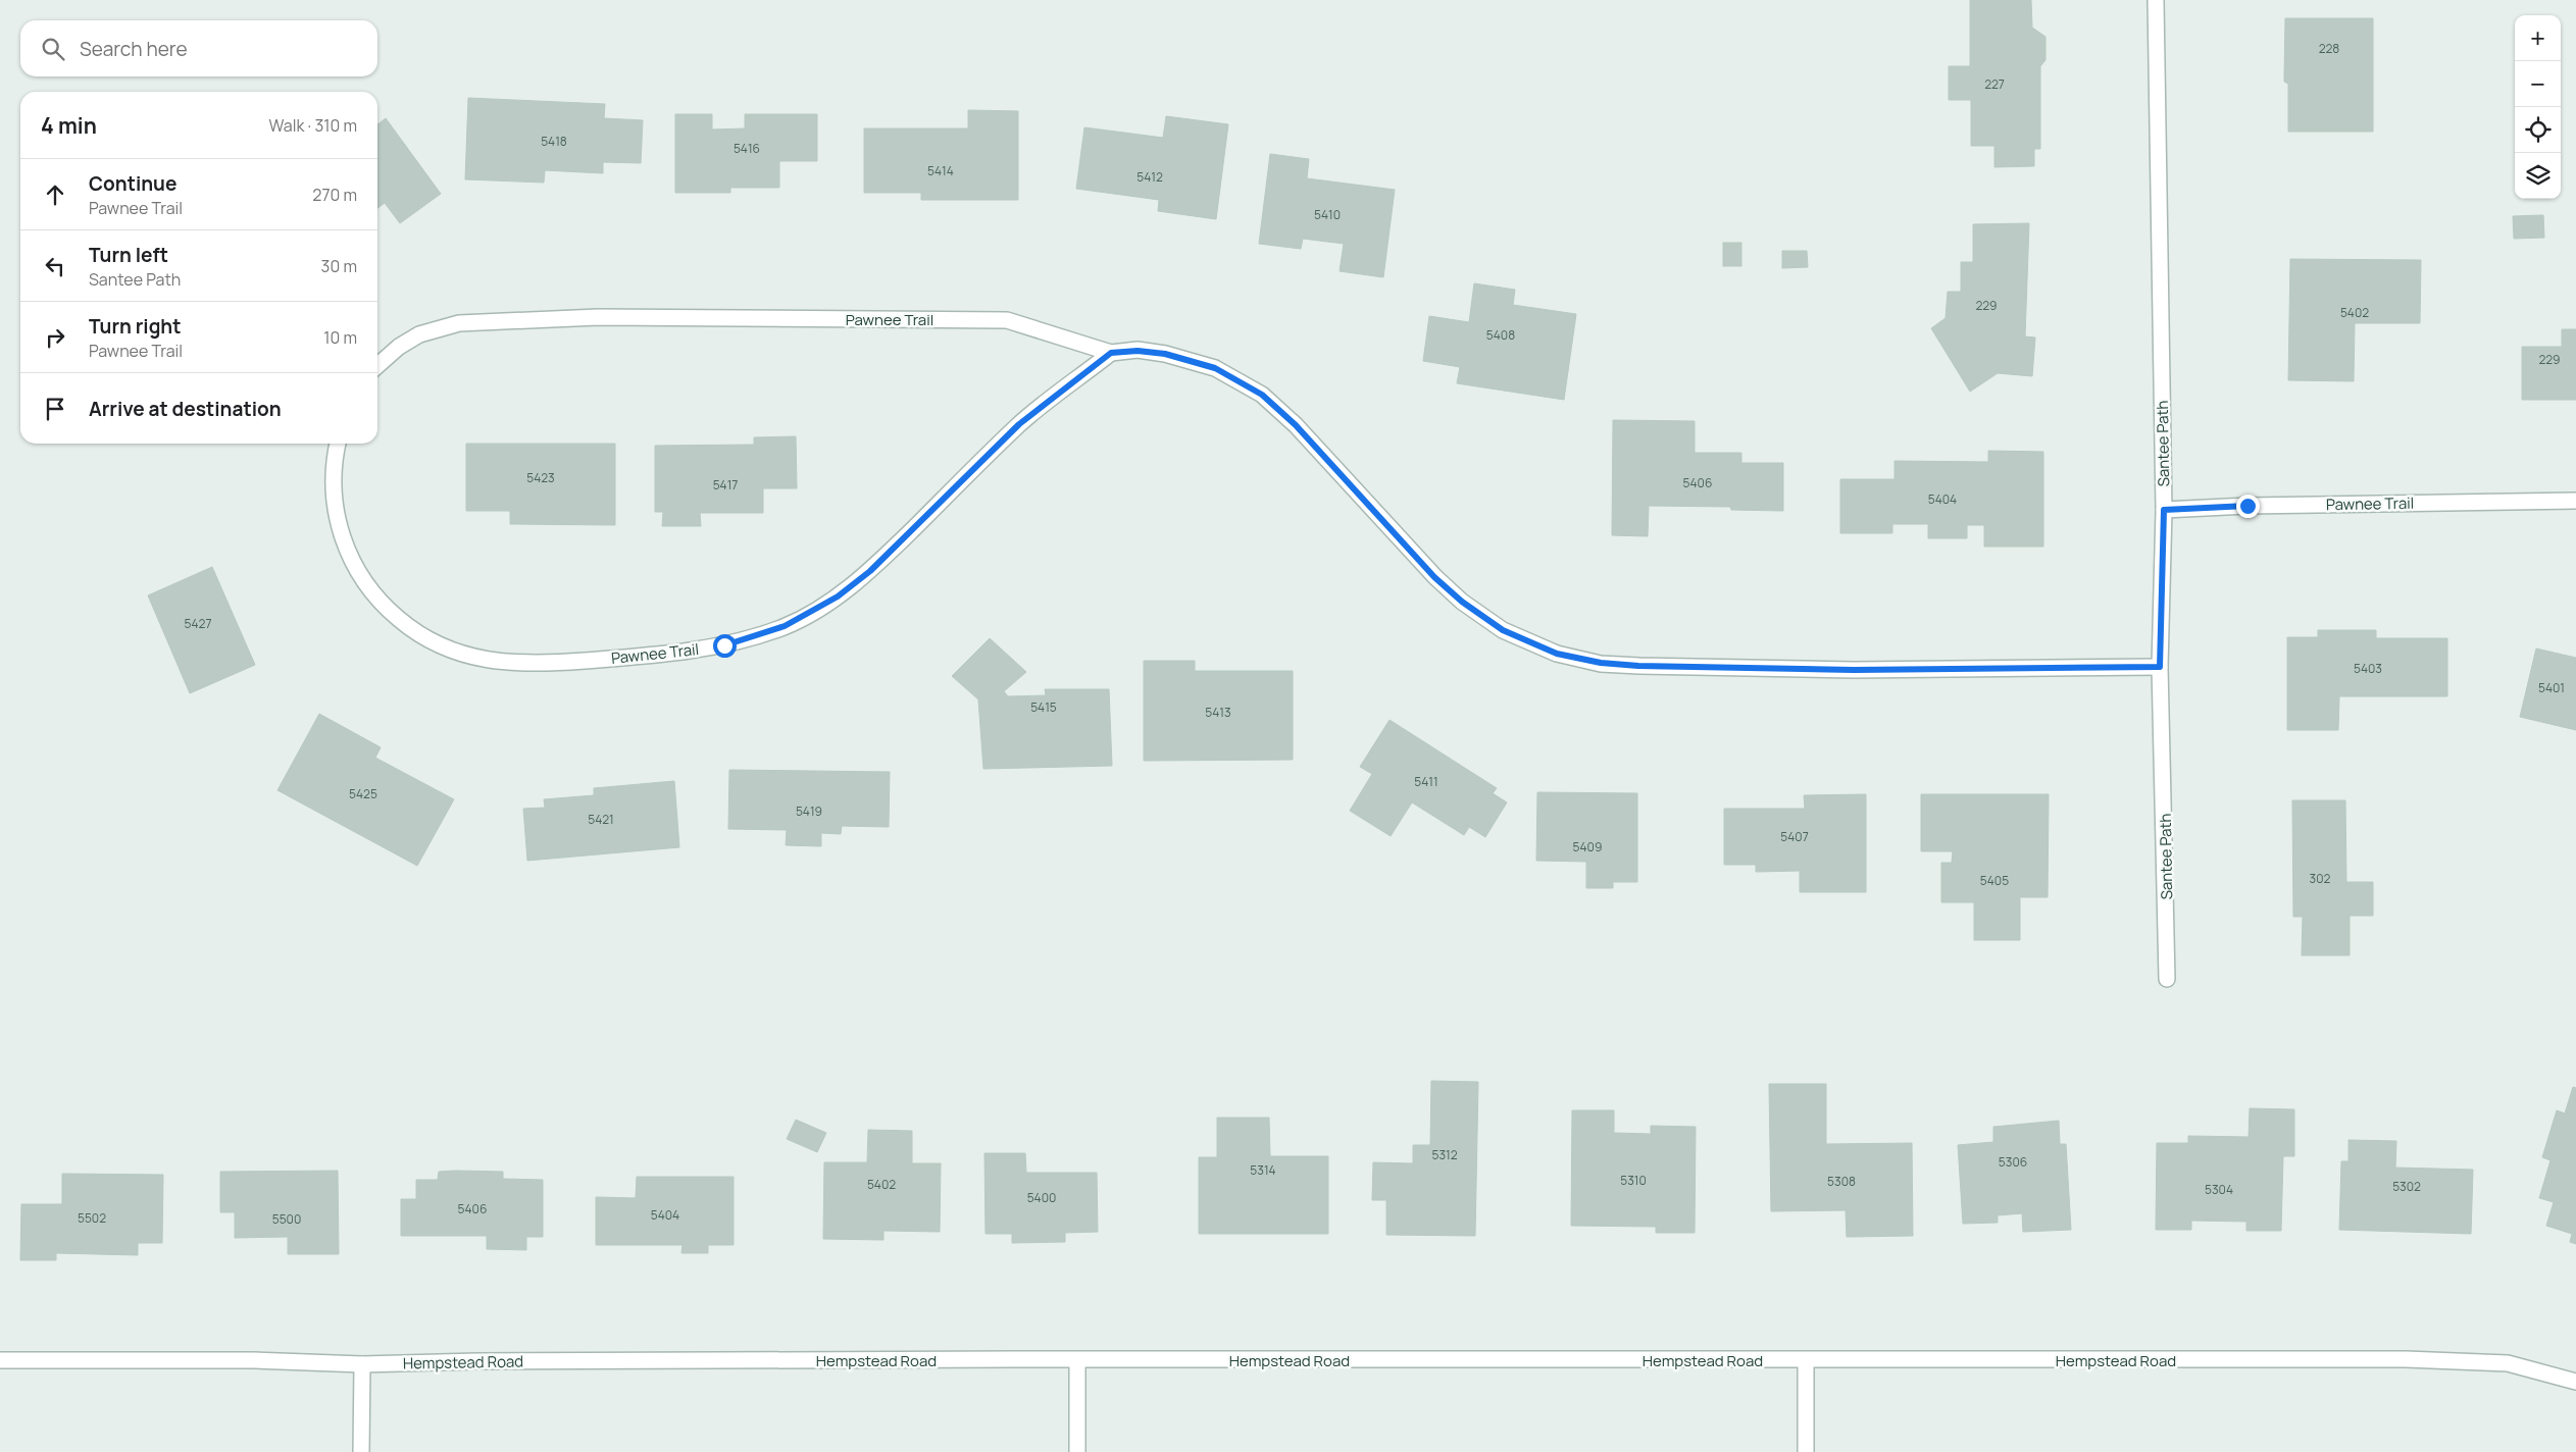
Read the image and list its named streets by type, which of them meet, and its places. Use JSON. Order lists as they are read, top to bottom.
{
  "streets": {
    "street": ["Pawnee Trail", "Santee Path", "Hempstead Road"]
  },
  "crossings": [
    ["Pawnee Trail", "Santee Path"]
  ],
  "house_numbers": [
    "228",
    "227",
    "5418",
    "5416",
    "5414",
    "5412",
    "5410",
    "229",
    "5402",
    "5408",
    "229",
    "5423",
    "5406",
    "5417",
    "5404",
    "5427",
    "5403",
    "5401",
    "5415",
    "5413",
    "5411",
    "5425",
    "5419",
    "5421",
    "5407",
    "5409",
    "302",
    "5405",
    "5312",
    "5306",
    "5314",
    "5310",
    "5308",
    "5402",
    "5302",
    "5304",
    "5400",
    "5406",
    "5404",
    "5502",
    "5500"
  ],
  "page": {
    "map_buttons": ["+", "−"],
    "search": "Search here",
    "heading": ["4 min", "Walk · 310 m"],
    "list": [
      ["Continue", "Pawnee Trail", "270 m"],
      ["Turn left", "Santee Path", "30 m"],
      ["Turn right", "Pawnee Trail", "10 m"],
      "Arrive at destination"
    ]
  }
}
